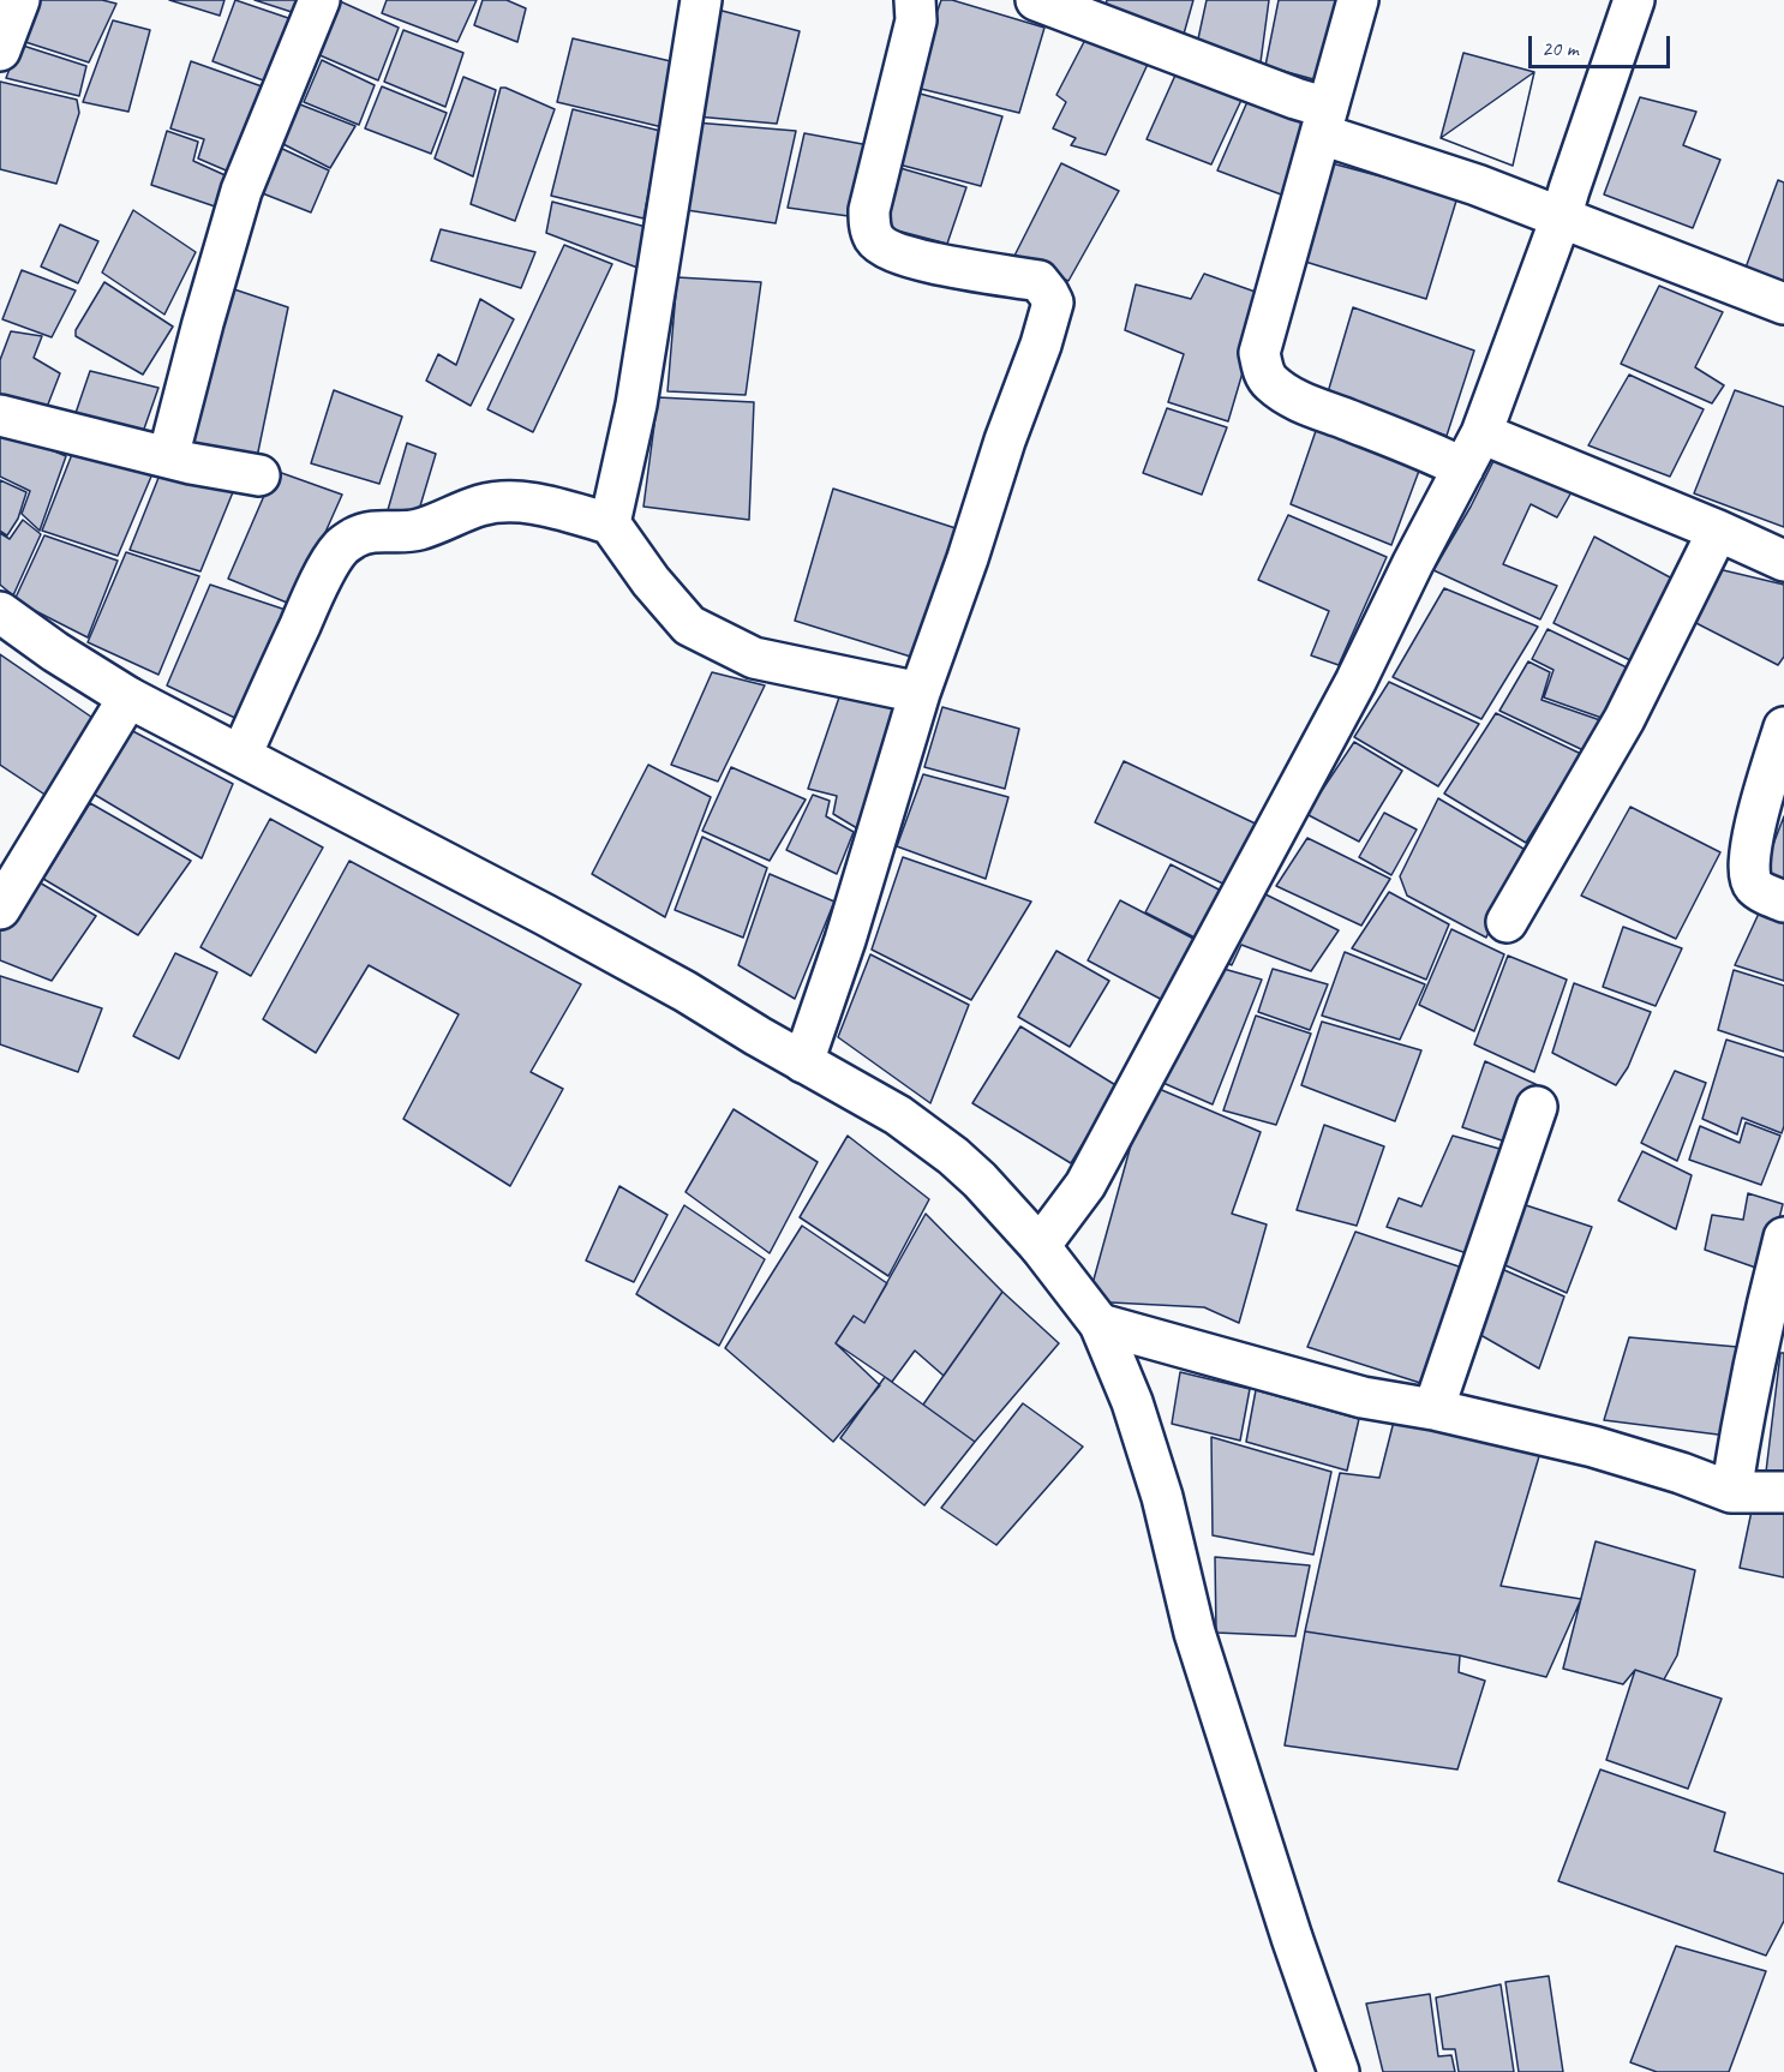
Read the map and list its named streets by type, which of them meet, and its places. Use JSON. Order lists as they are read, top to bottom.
{
  "scale_bar": "20 m"
}
